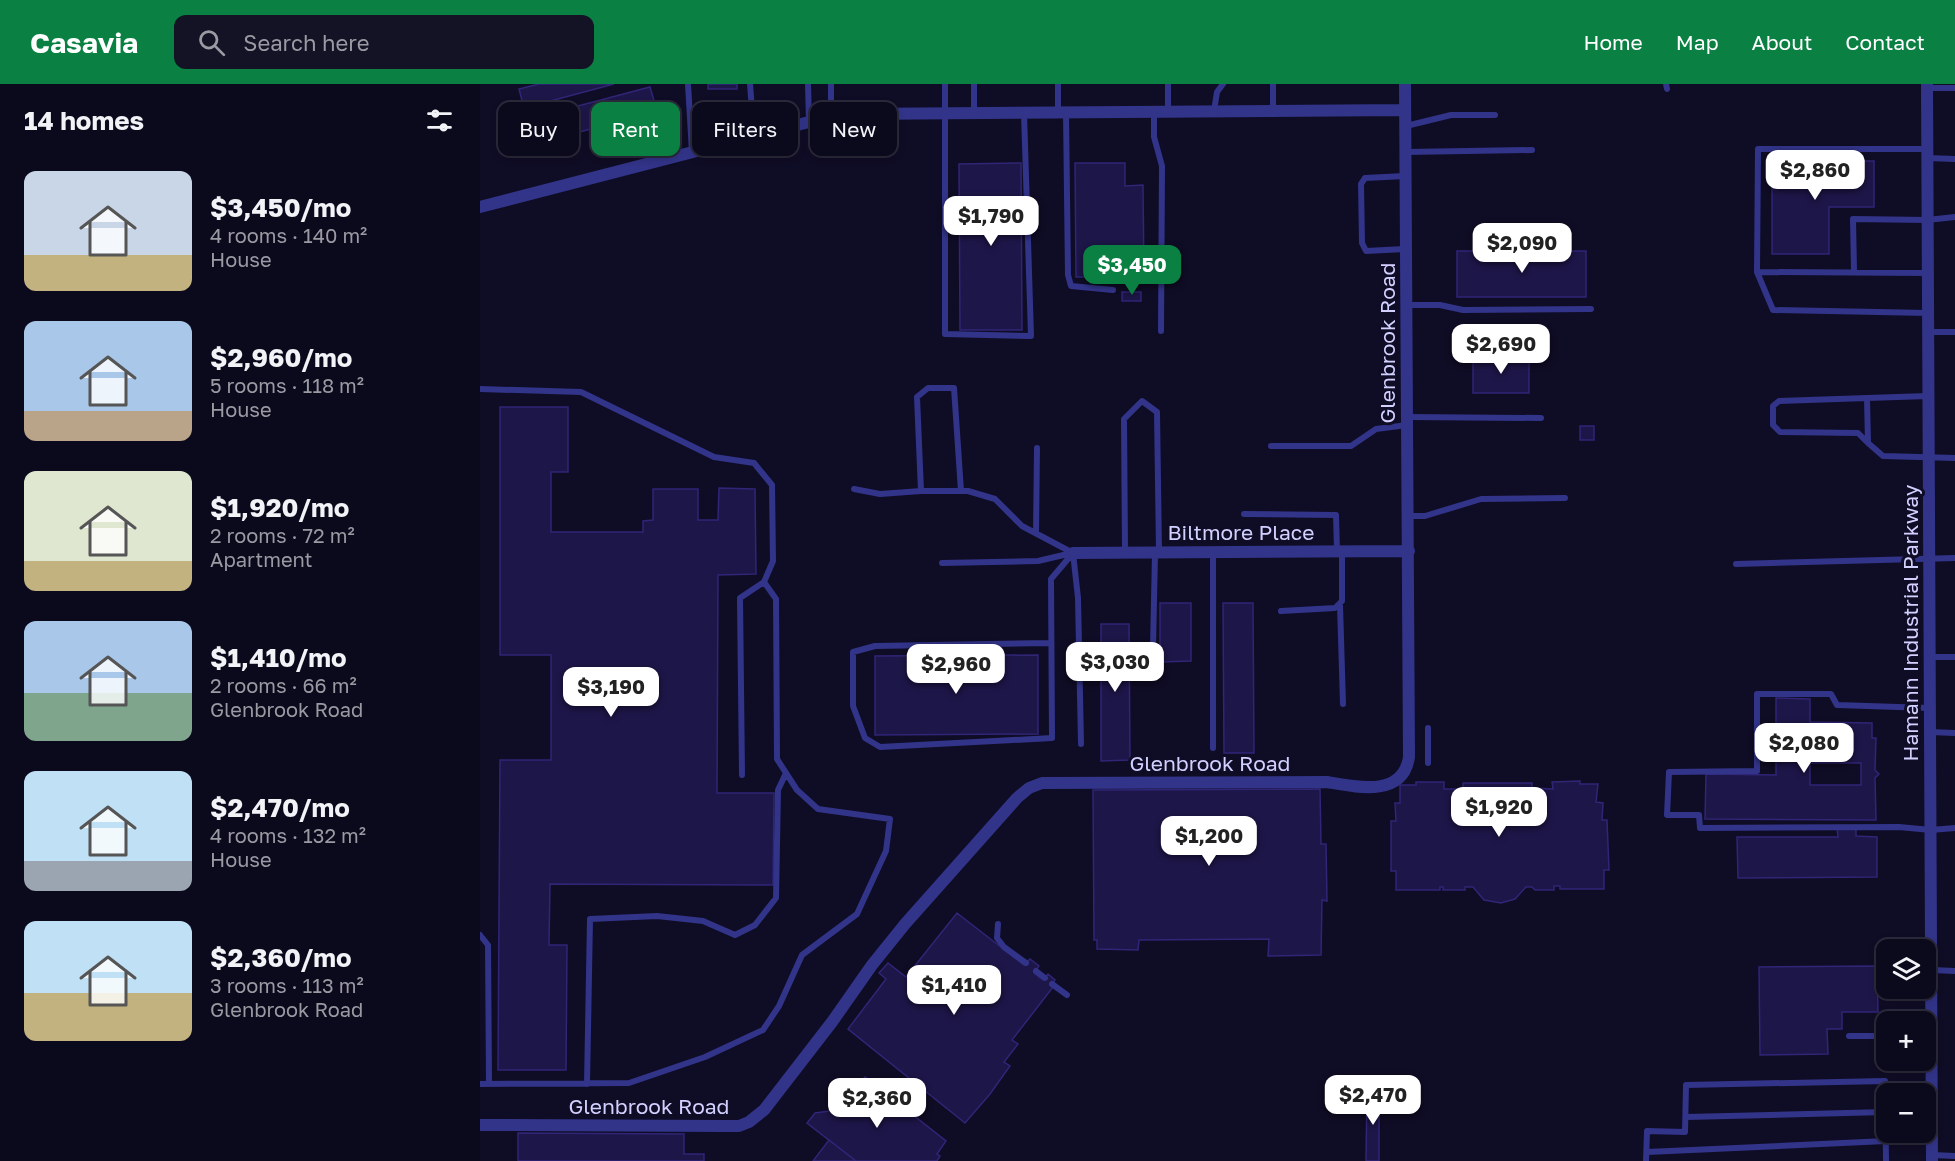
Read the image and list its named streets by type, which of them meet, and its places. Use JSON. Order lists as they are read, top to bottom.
{
  "streets": {
    "street": ["Glenbrook Road", "Biltmore Place", "Hamann Industrial Parkway"]
  },
  "crossings": [
    ["Glenbrook Road", "Biltmore Place"]
  ],
  "page": {
    "header": "Casavia",
    "search": "Search here",
    "nav": [
      "Home",
      "Map",
      "About",
      "Contact"
    ],
    "heading": "14 homes",
    "chip": [
      "Buy",
      "Rent",
      "Filters",
      "New"
    ],
    "price": [
      "$2,860",
      "$1,790",
      "$2,090",
      "$3,450",
      "$2,690",
      "$3,030",
      "$2,960",
      "$3,190",
      "$2,080",
      "$1,920",
      "$1,200",
      "$1,410",
      "$2,470",
      "$2,360"
    ],
    "list": [
      {
        "name": "$3,450/mo",
        "note": "4 rooms · 140 m² · House"
      },
      {
        "name": "$2,960/mo",
        "note": "5 rooms · 118 m² · House"
      },
      {
        "name": "$1,920/mo",
        "note": "2 rooms · 72 m² · Apartment"
      },
      {
        "name": "$1,410/mo",
        "note": "2 rooms · 66 m² · Glenbrook Road"
      },
      {
        "name": "$2,470/mo",
        "note": "4 rooms · 132 m² · House"
      },
      {
        "name": "$2,360/mo",
        "note": "3 rooms · 113 m² · Glenbrook Road"
      }
    ],
    "map_buttons": ["+", "−"]
  }
}
